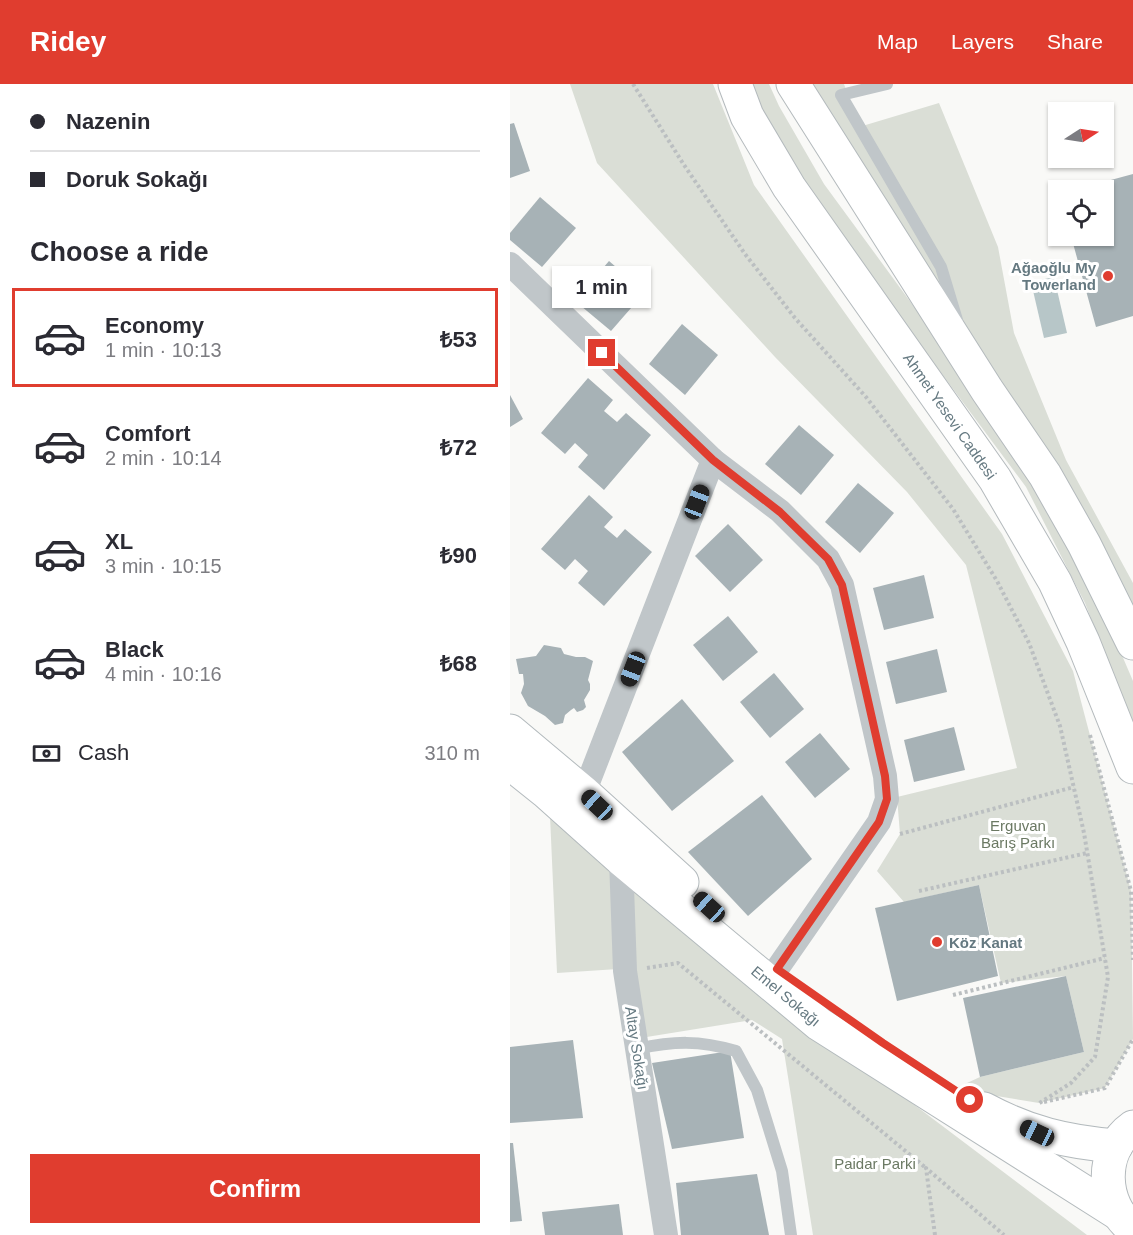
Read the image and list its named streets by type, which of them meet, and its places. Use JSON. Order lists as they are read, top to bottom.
{
  "streets": {
    "main road": ["Ahmet Yesevi Caddesi", "Emel Sokağı"],
    "street": ["Altay Sokağı"]
  },
  "crossings": [
    ["Emel Sokağı", "Altay Sokağı"]
  ],
  "parks": ["Erguvan Barış Parkı", "Paidar Parki"],
  "places": ["Ağaoğlu My Towerland", "Köz Kanat"],
  "north": "right",
  "page": {
    "header": "Ridey",
    "nav": ["Map", "Layers", "Share"],
    "banner": ["Nazenin", "Doruk Sokağı"],
    "heading": "Choose a ride",
    "bubble": "1 min",
    "list": [
      {
        "name": "Economy",
        "note": "1 min · 10:13",
        "value": "₺53"
      },
      {
        "name": "Comfort",
        "note": "2 min · 10:14",
        "value": "₺72"
      },
      {
        "name": "XL",
        "note": "3 min · 10:15",
        "value": "₺90"
      },
      {
        "name": "Black",
        "note": "4 min · 10:16",
        "value": "₺68"
      }
    ],
    "pay": ["Cash", "310 m"],
    "buttons": "Confirm"
  }
}
